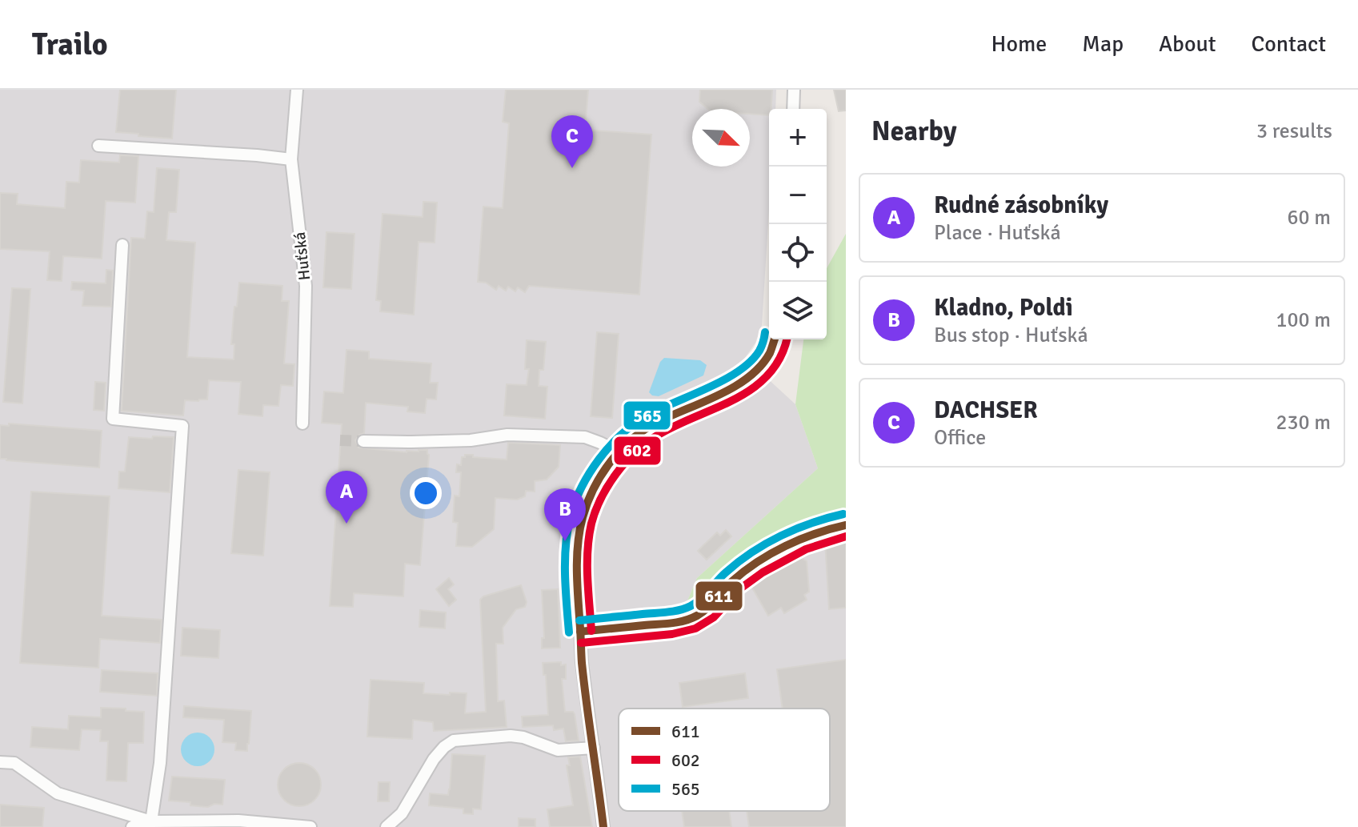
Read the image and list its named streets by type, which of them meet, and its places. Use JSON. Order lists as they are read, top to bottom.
{
  "streets": {
    "street": ["Huťská"]
  },
  "lines": ["transit line 565", "transit line 611", "transit line 602"],
  "legend": ["611", "602", "565"],
  "north": "bottom right",
  "page": {
    "header": "Trailo",
    "nav": [
      "Home",
      "Map",
      "About",
      "Contact"
    ],
    "heading": ["Nearby", "3 results"],
    "map_buttons": ["+", "−"],
    "pins": ["C", "A", "B"],
    "list": [
      {
        "mark": "A",
        "name": "Rudné zásobníky",
        "note": "Place · Huťská",
        "value": "60 m"
      },
      {
        "mark": "B",
        "name": "Kladno, Poldi",
        "note": "Bus stop · Huťská",
        "value": "100 m"
      },
      {
        "mark": "C",
        "name": "DACHSER",
        "note": "Office",
        "value": "230 m"
      }
    ]
  }
}
